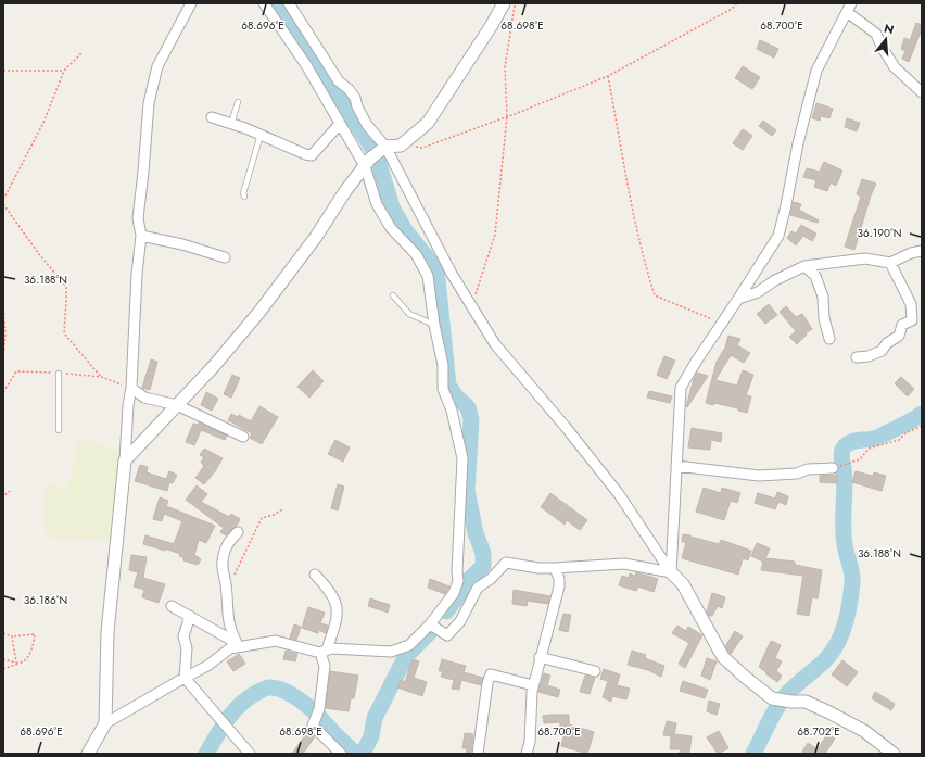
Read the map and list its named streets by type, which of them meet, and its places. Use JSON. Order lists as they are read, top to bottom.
{
  "north": "top",
  "coordinates": [
    "68.696°E",
    "68.698°E",
    "68.700°E",
    "36.190°N",
    "36.188°N",
    "36.186°N",
    "68.702°E"
  ]
}
